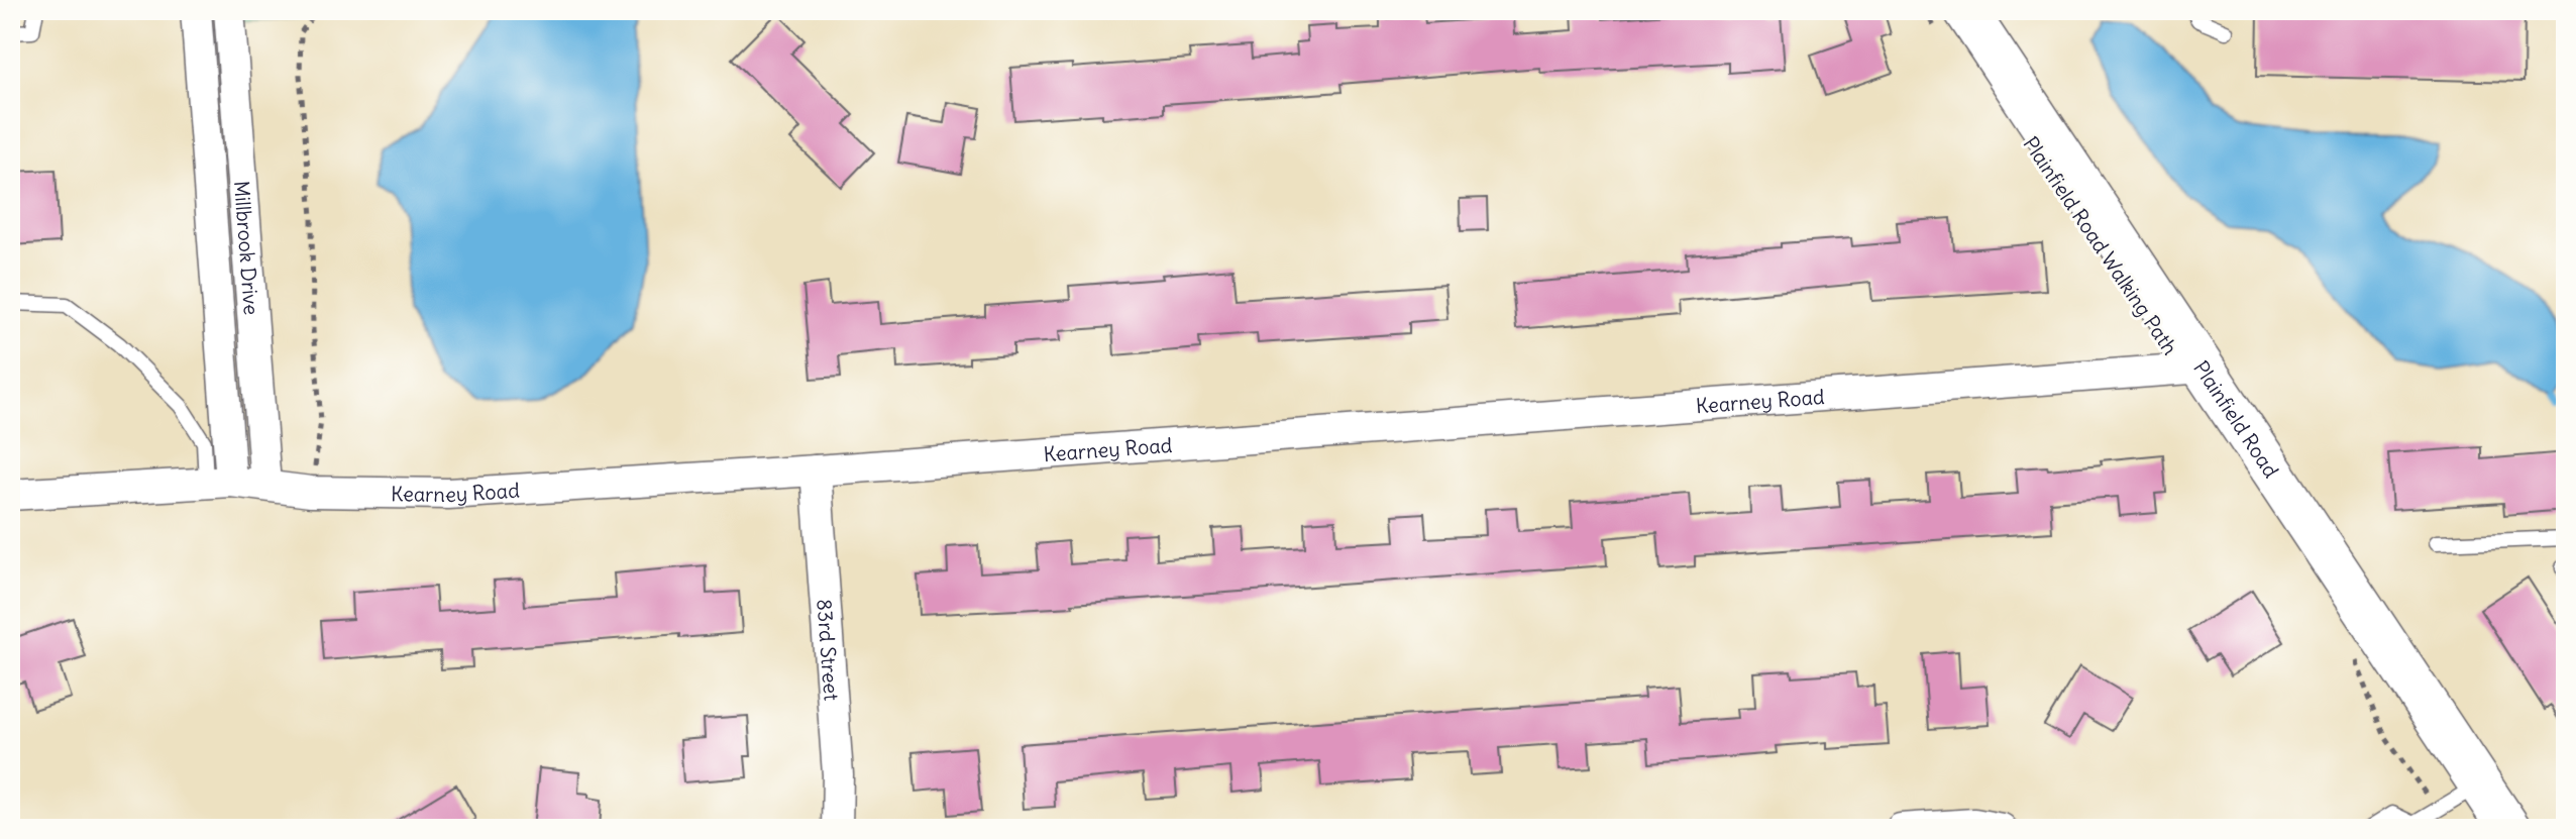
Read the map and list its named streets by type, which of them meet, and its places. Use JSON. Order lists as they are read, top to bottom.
{
  "streets": {
    "main road": ["Plainfield Road"],
    "street": ["Millbrook Drive", "Kearney Road", "83rd Street"]
  },
  "crossings": [
    ["Millbrook Drive", "Kearney Road"],
    ["Kearney Road", "Plainfield Road"],
    ["Kearney Road", "83rd Street"]
  ]
}
